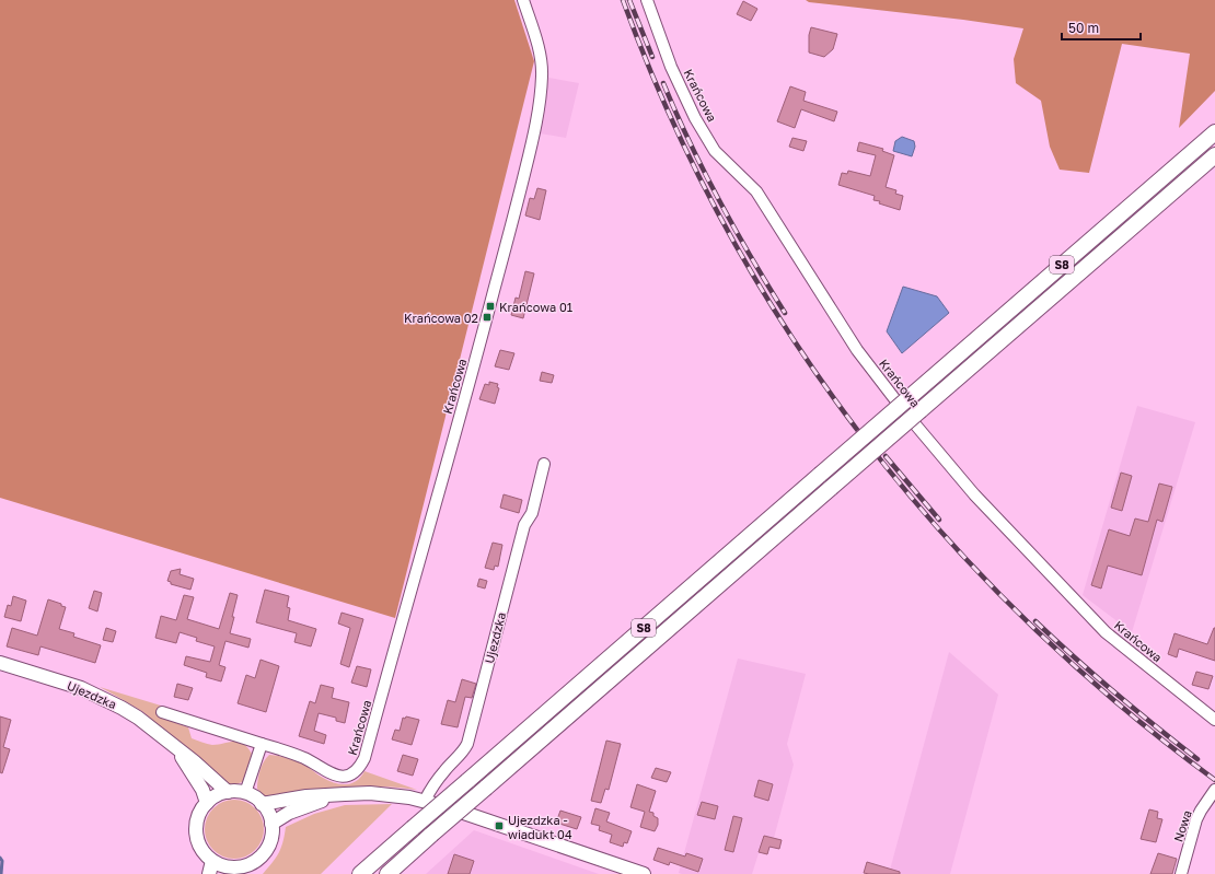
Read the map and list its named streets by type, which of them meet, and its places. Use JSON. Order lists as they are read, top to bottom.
{
  "streets": {
    "highway": ["S8"],
    "main road": ["Ujezdzka"],
    "street": ["Krańcowa", "Nowa"]
  },
  "places": {
    "transit": ["Krańcowa 01", "Krańcowa 02", "Ujezdzka - wiadukt 04"]
  },
  "scale_bar": "50 m"
}
